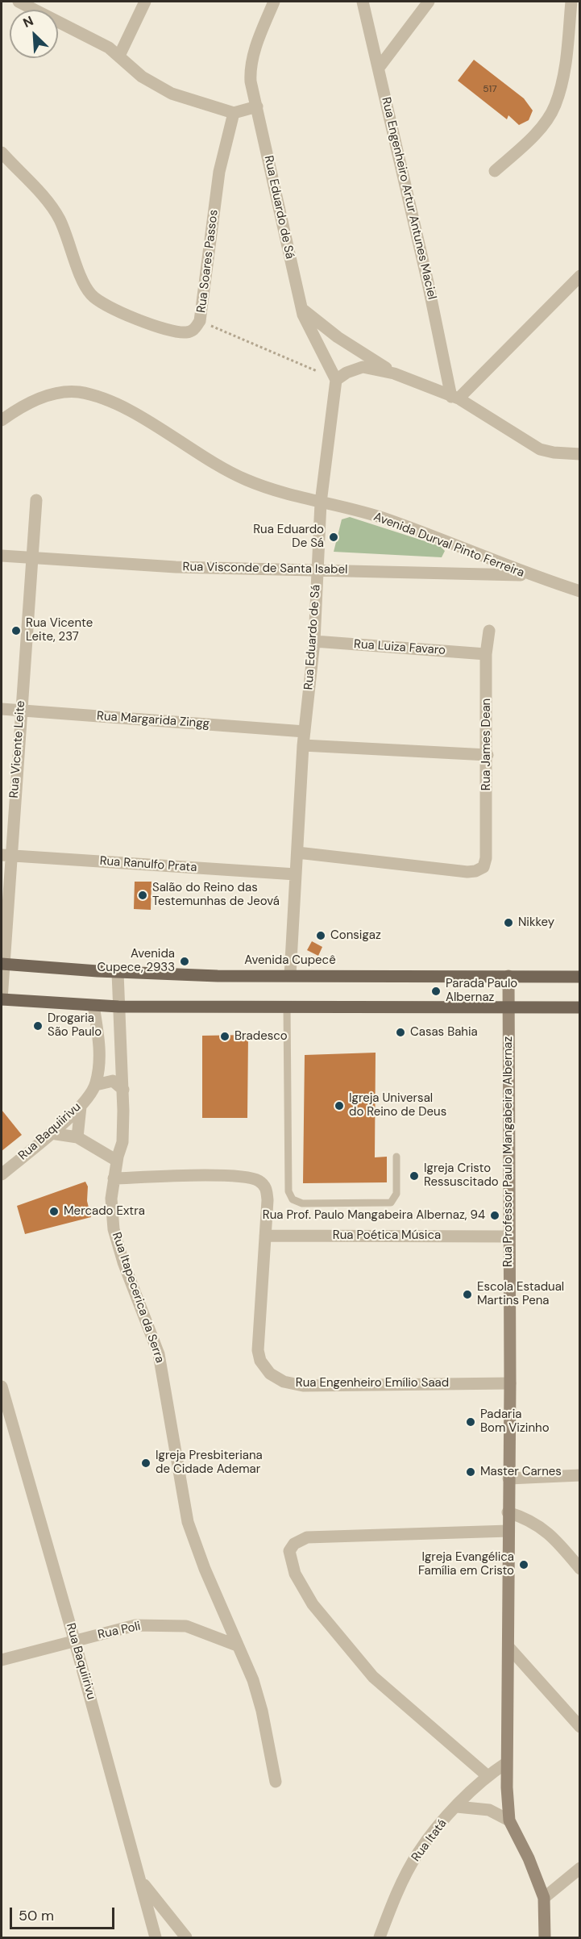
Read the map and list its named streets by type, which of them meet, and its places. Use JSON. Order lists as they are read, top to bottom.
{
  "streets": {
    "main road": ["Avenida Cupecê"],
    "street": [
      "Rua Engenheiro Artur Antunes Maciel",
      "Rua Eduardo de Sá",
      "Rua Soares Passos",
      "Avenida Durval Pinto Ferreira",
      "Rua Visconde de Santa Isabel",
      "Rua Luiza Favaro",
      "Rua Margarida Zingg",
      "Rua James Dean",
      "Rua Vicente Leite",
      "Rua Ranulfo Prata",
      "Rua Baquiirivu",
      "Rua Professor Paulo Mangabeira Albernaz",
      "Rua Poética Música",
      "Rua Itapecerica da Serra",
      "Rua Engenheiro Emílio Saad",
      "Rua Poli",
      "Rua Itatá"
    ]
  },
  "crossings": [
    ["Rua Eduardo de Sá", "Avenida Durval Pinto Ferreira"],
    ["Rua Eduardo de Sá", "Rua Visconde de Santa Isabel"],
    ["Rua Eduardo de Sá", "Rua Luiza Favaro"],
    ["Rua Eduardo de Sá", "Rua Margarida Zingg"],
    ["Rua Eduardo de Sá", "Rua James Dean"],
    ["Rua Eduardo de Sá", "Rua Ranulfo Prata"],
    ["Rua Eduardo de Sá", "Avenida Cupecê"],
    ["Avenida Durval Pinto Ferreira", "Rua Visconde de Santa Isabel"],
    ["Rua Visconde de Santa Isabel", "Rua Vicente Leite"],
    ["Rua Luiza Favaro", "Rua James Dean"],
    ["Rua Margarida Zingg", "Rua Vicente Leite"],
    ["Rua Vicente Leite", "Rua Ranulfo Prata"],
    ["Rua Vicente Leite", "Avenida Cupecê"],
    ["Avenida Cupecê", "Rua Professor Paulo Mangabeira Albernaz"],
    ["Avenida Cupecê", "Rua Itapecerica da Serra"],
    ["Rua Baquiirivu", "Rua Poli"],
    ["Rua Professor Paulo Mangabeira Albernaz", "Rua Poética Música"],
    ["Rua Professor Paulo Mangabeira Albernaz", "Rua Engenheiro Emílio Saad"],
    ["Rua Professor Paulo Mangabeira Albernaz", "Rua Itatá"],
    ["Rua Poética Música", "Rua Engenheiro Emílio Saad"],
    ["Rua Itapecerica da Serra", "Rua Engenheiro Emílio Saad"],
    ["Rua Itapecerica da Serra", "Rua Poli"]
  ],
  "places": [
    "Rua Eduardo De Sá",
    "Rua Vicente Leite, 237",
    "Salão do Reino das Testemunhas de Jeová",
    "Nikkey",
    "Consigaz",
    "Avenida Cupece, 2933",
    "Parada Paulo Albernaz",
    "Drogaria São Paulo",
    "Casas Bahia",
    "Bradesco",
    "Igreja Universal do Reino de Deus",
    "Igreja Cristo Ressuscitado",
    "Mercado Extra",
    "Rua Prof. Paulo Mangabeira Albernaz, 94",
    "Escola Estadual Martins Pena",
    "Padaria Bom Vizinho",
    "Igreja Presbiteriana de Cidade Ademar",
    "Master Carnes",
    "Igreja Evangélica Família em Cristo"
  ],
  "house_numbers": ["517"],
  "scale_bar": "50 m",
  "north": "top left"
}
